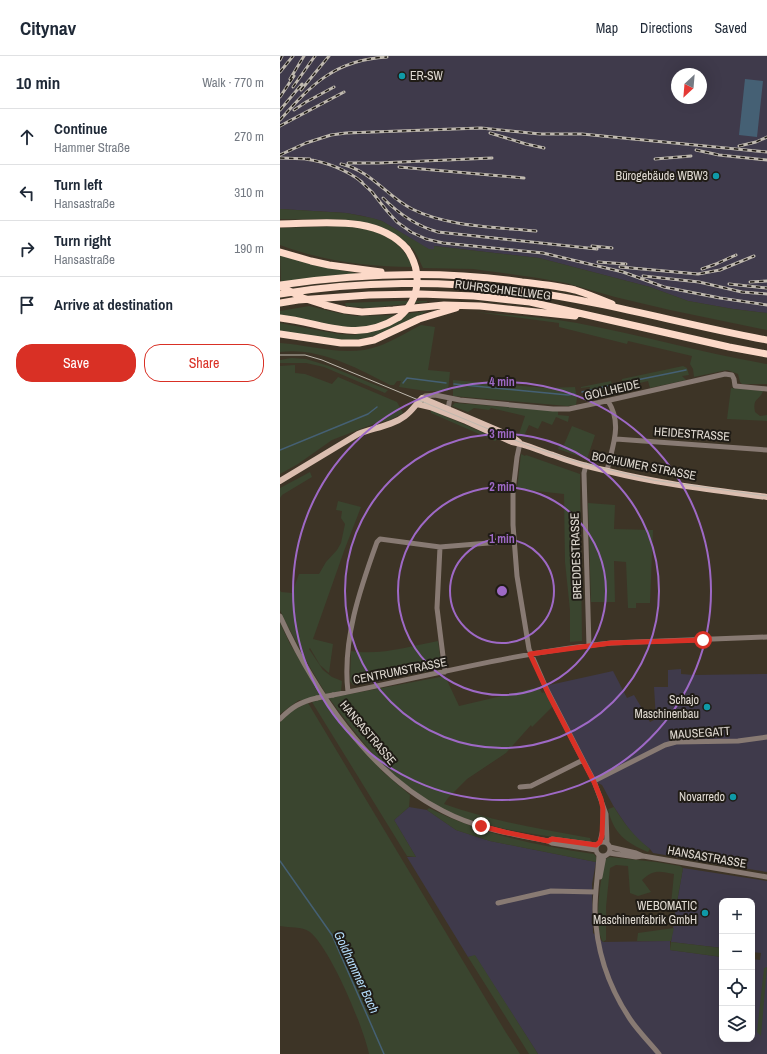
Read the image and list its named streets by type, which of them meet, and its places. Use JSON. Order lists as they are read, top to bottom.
{
  "streets": {
    "highway": ["RUHRSCHNELLWEG"],
    "main road": ["BOCHUMER STRASSE"],
    "street": [
      "GOLLHEIDE",
      "HEIDESTRASSE",
      "BREDDESTRASSE",
      "CENTRUMSTRASSE",
      "HANSASTRASSE",
      "MAUSEGATT"
    ]
  },
  "crossings": [
    ["BOCHUMER STRASSE", "BREDDESTRASSE"],
    ["BREDDESTRASSE", "CENTRUMSTRASSE"]
  ],
  "water": ["Goldhammer Bach"],
  "places": [
    "ER-SW",
    "Bürogebäude WBW3",
    "Schajo Maschinenbau",
    "Novarredo",
    "WEBOMATIC Maschinenfabrik GmbH"
  ],
  "north": "bottom left",
  "page": {
    "header": "Citynav",
    "nav": ["Map", "Directions", "Saved"],
    "heading": ["10 min", "Walk · 770 m"],
    "list": [
      ["Continue", "Hammer Straße", "270 m"],
      ["Turn left", "Hansastraße", "310 m"],
      ["Turn right", "Hansastraße", "190 m"],
      "Arrive at destination"
    ],
    "buttons": ["Save", "Share"],
    "map_buttons": ["+", "−"]
  },
  "rings": [
    "4 min",
    "3 min",
    "2 min",
    "1 min"
  ]
}
